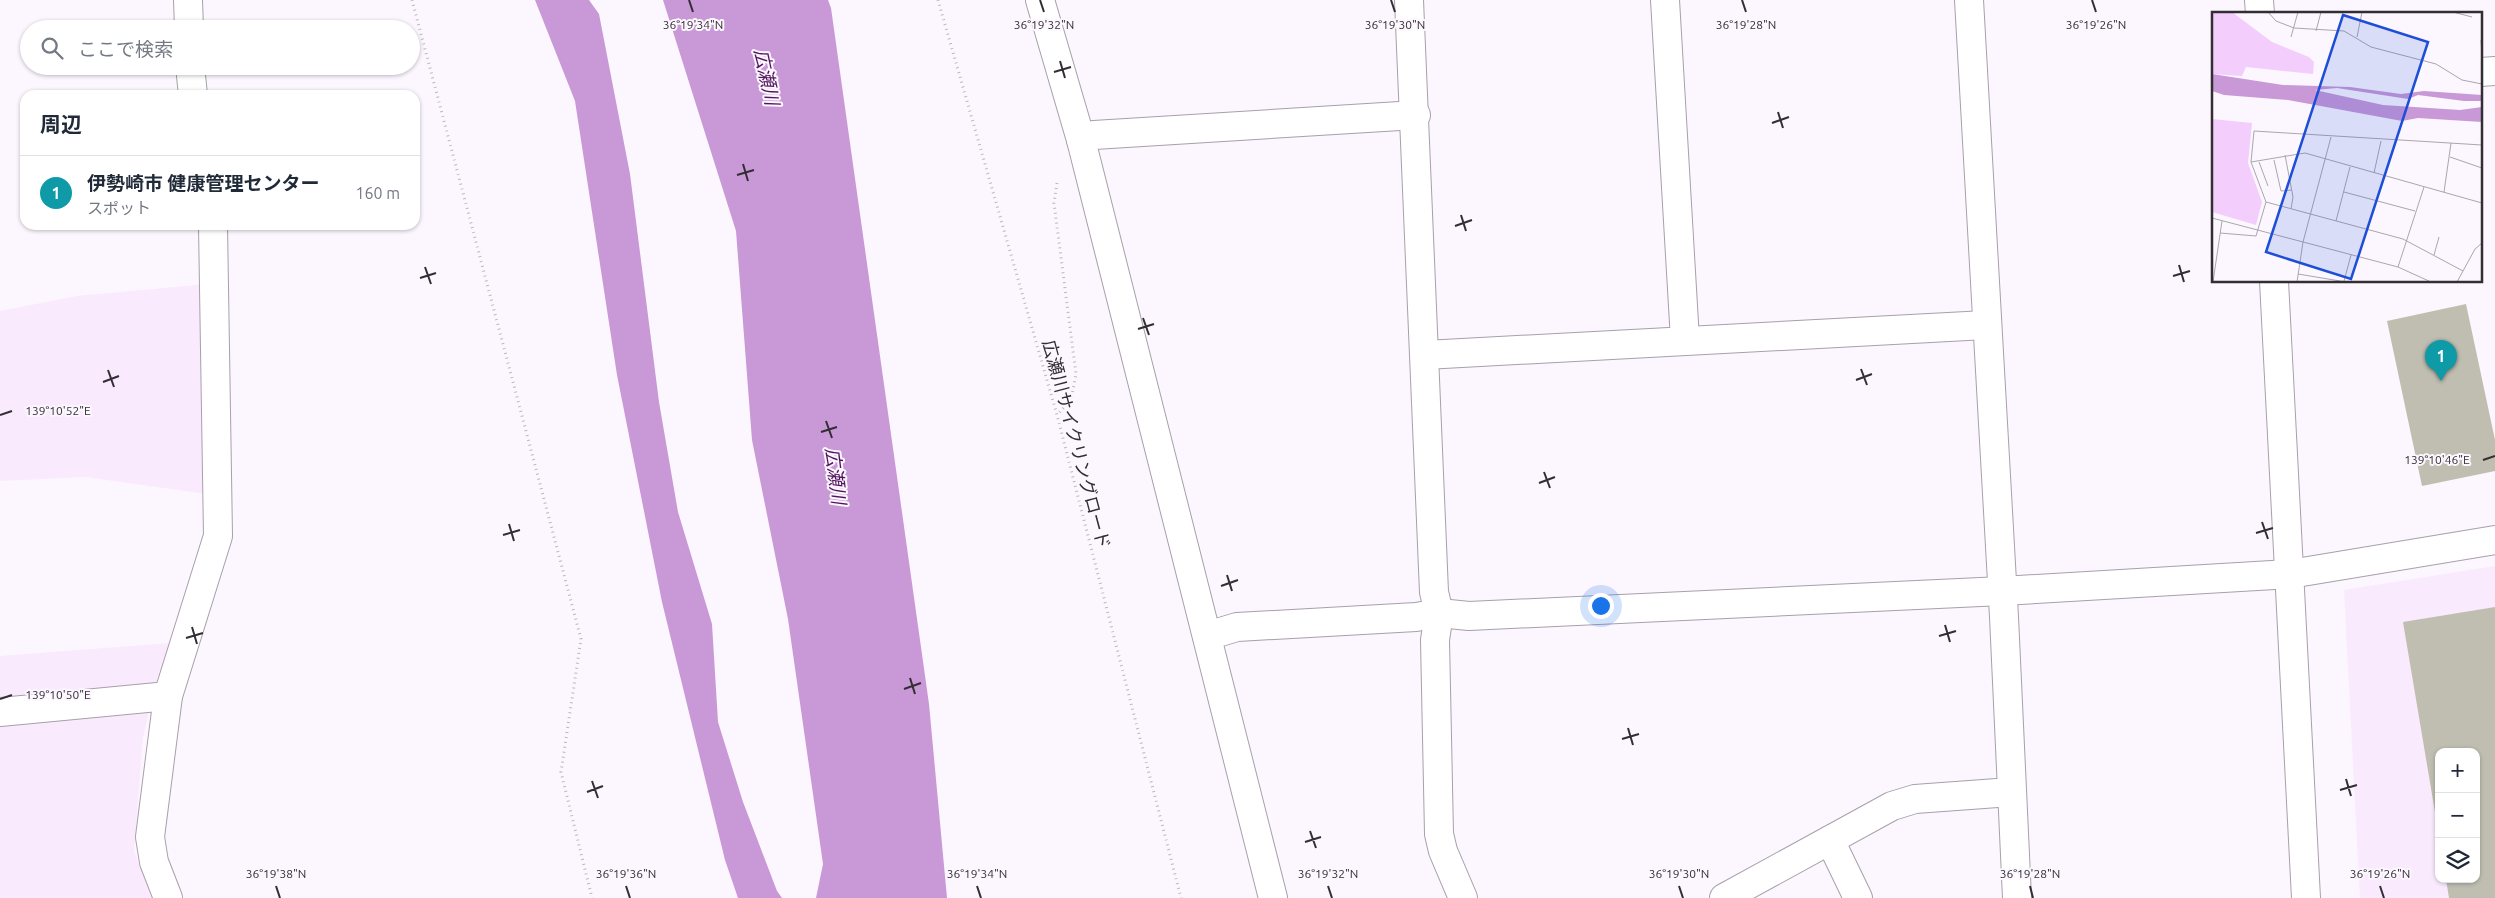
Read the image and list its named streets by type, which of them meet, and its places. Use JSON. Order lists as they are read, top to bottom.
{
  "streets": {
    "path": ["広瀬川サイクリングロード"]
  },
  "water": ["広瀬川"],
  "page": {
    "search": "ここで検索",
    "heading": "周辺",
    "list": [
      {
        "mark": "1",
        "name": "伊勢崎市 健康管理センター",
        "note": "スポット",
        "value": "160 m"
      }
    ],
    "pins": "1",
    "map_buttons": ["+", "−"]
  },
  "coordinates": [
    "36°19'34\"N",
    "36°19'32\"N",
    "36°19'30\"N",
    "36°19'28\"N",
    "36°19'26\"N",
    "139°10'52\"E",
    "139°10'46\"E",
    "139°10'50\"E",
    "36°19'36\"N",
    "36°19'38\"N"
  ]
}
